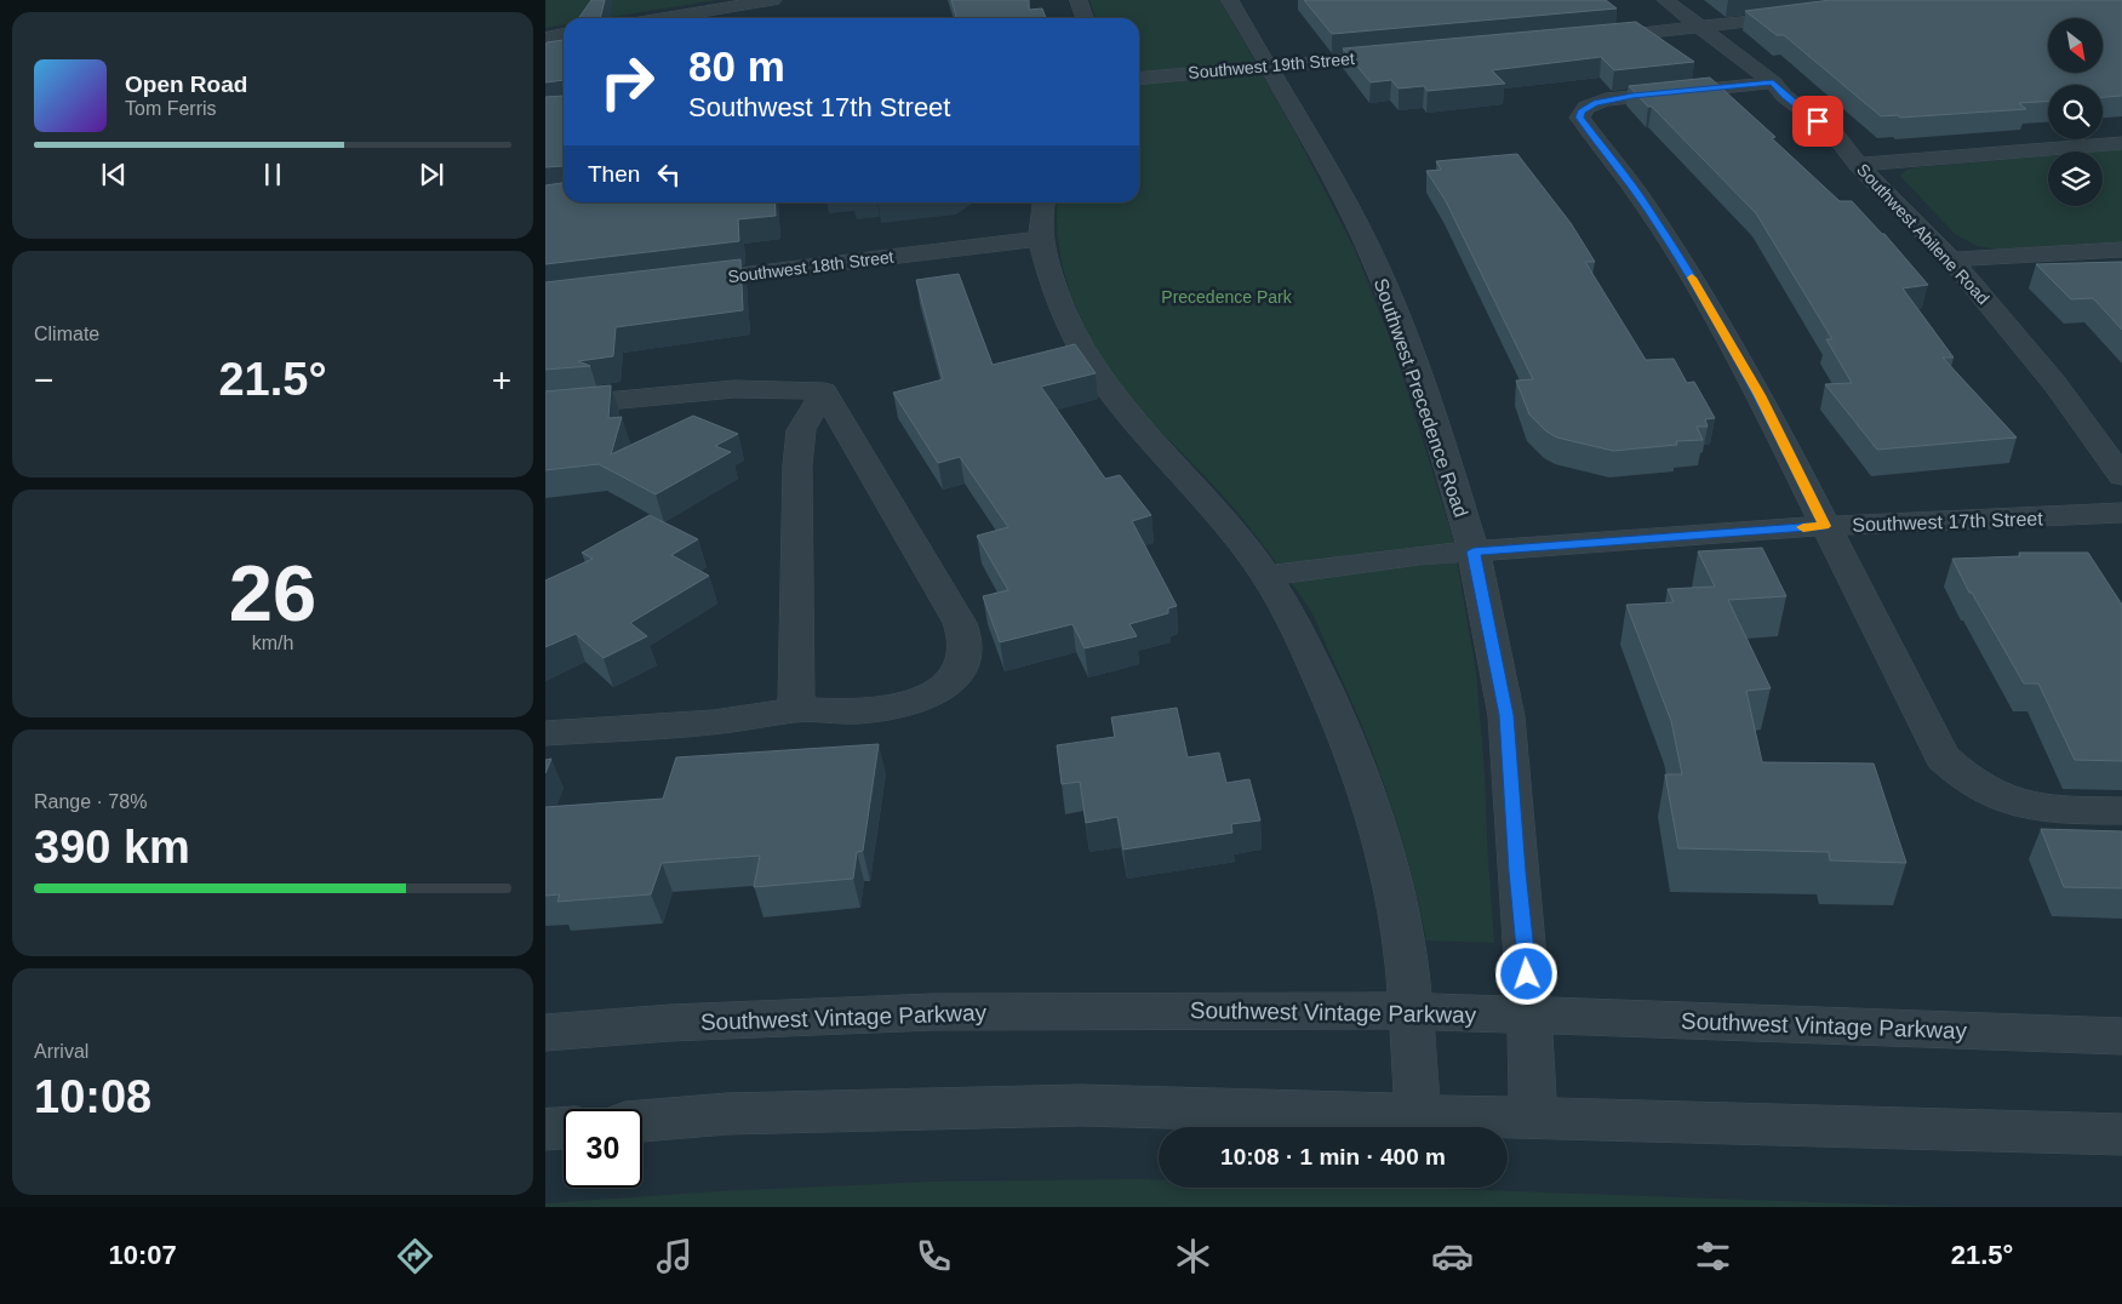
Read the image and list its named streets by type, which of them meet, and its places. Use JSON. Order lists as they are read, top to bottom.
{
  "streets": {
    "street": [
      "Southwest 19th Street",
      "Southwest Abilene Road",
      "Southwest 18th Street",
      "Southwest Precedence Road",
      "Southwest 17th Street",
      "Southwest Vintage Parkway"
    ]
  },
  "crossings": [
    ["Southwest 19th Street", "Southwest Precedence Road"],
    ["Southwest Precedence Road", "Southwest 17th Street"],
    ["Southwest Precedence Road", "Southwest Vintage Parkway"]
  ],
  "parks": ["Precedence Park"],
  "north": "bottom right",
  "page": {
    "turn": ["80 m", "Southwest 17th Street"],
    "song": ["Open Road", "Tom Ferris"],
    "then": "Then",
    "tile": [
      "Climate",
      ["26", "km/h"],
      ["Range · 78%", "390 km"],
      ["Arrival", "10:08"]
    ],
    "heat": ["−", "21.5°", "+"],
    "limit": "30",
    "trip": "10:08 · 1 min · 400 m",
    "tabs": ["10:07", "21.5°"]
  }
}
